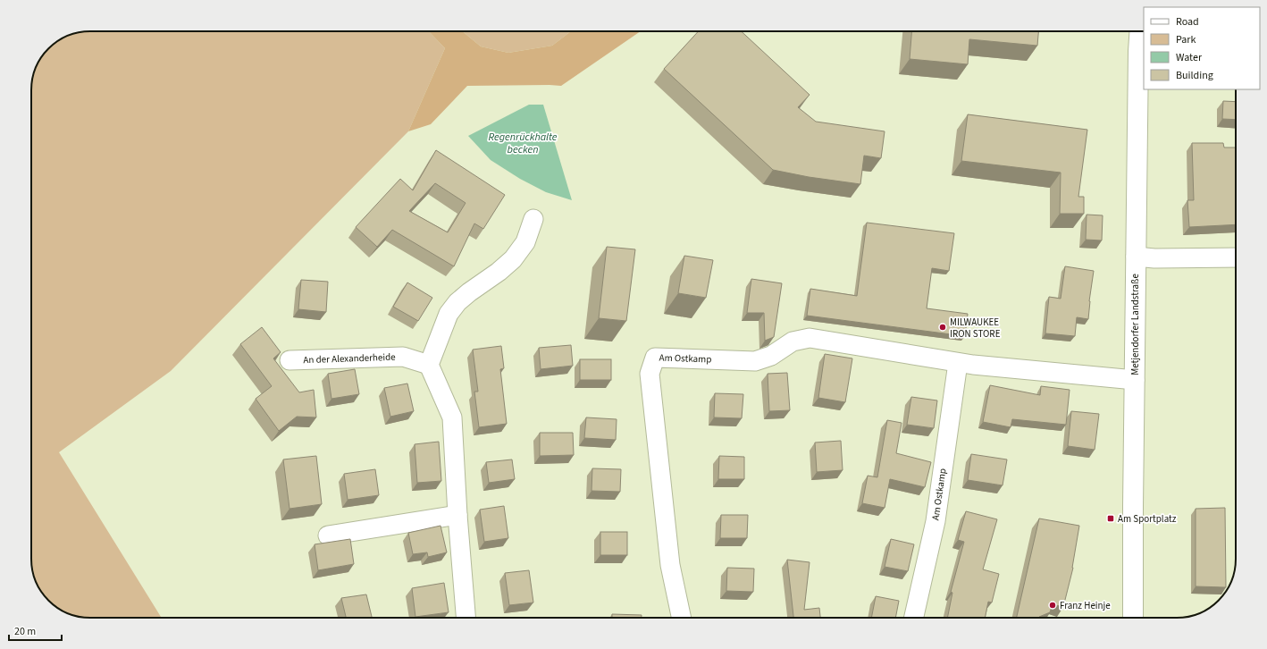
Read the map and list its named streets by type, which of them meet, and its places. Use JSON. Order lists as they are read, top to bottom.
{
  "streets": {
    "main road": ["Metjendorfer Landstraße"],
    "street": ["An der Alexanderheide", "Am Ostkamp"]
  },
  "crossings": [
    ["Metjendorfer Landstraße", "Am Ostkamp"]
  ],
  "water": ["Regenrückhalte becken"],
  "places": {
    "other": ["MILWAUKEE IRON STORE", "Franz Heinje"],
    "transit": ["Am Sportplatz"]
  },
  "legend": [
    "Road",
    "Park",
    "Water",
    "Building"
  ],
  "scale_bar": "20 m"
}
